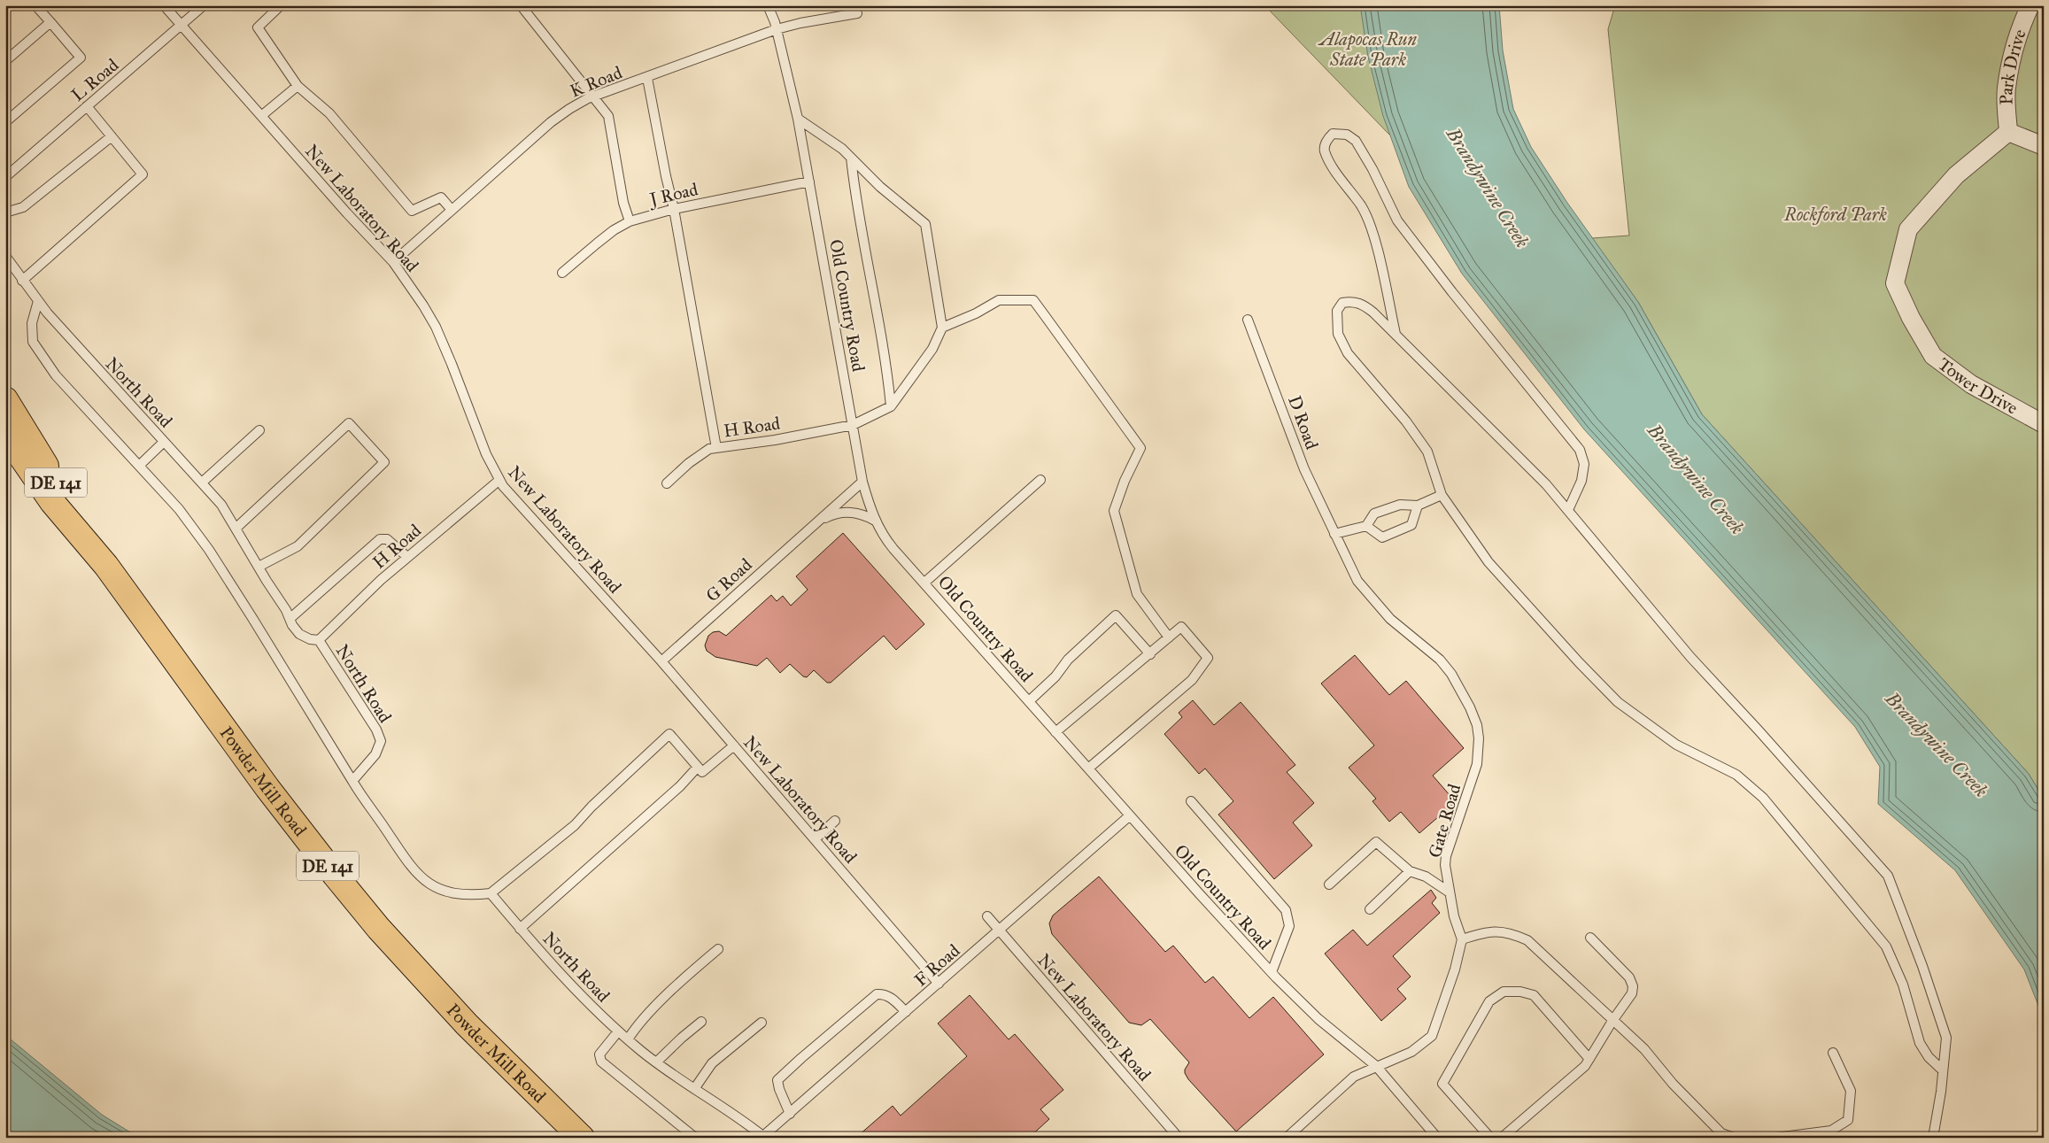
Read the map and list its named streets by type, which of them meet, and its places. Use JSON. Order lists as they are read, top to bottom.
{
  "streets": {
    "highway": ["DE 141", "Powder Mill Road"],
    "street": ["Park Drive", "Tower Drive"],
    "lane": [
      "L Road",
      "K Road",
      "J Road",
      "New Laboratory Road",
      "Old Country Road",
      "North Road",
      "D Road",
      "H Road",
      "G Road",
      "Gate Road",
      "F Road"
    ]
  },
  "crossings": [
    ["Park Drive", "Tower Drive"],
    ["L Road", "New Laboratory Road"],
    ["K Road", "New Laboratory Road"],
    ["K Road", "Old Country Road"],
    ["J Road", "Old Country Road"],
    ["New Laboratory Road", "H Road"],
    ["New Laboratory Road", "G Road"],
    ["New Laboratory Road", "F Road"],
    ["Old Country Road", "H Road"],
    ["Old Country Road", "G Road"],
    ["Old Country Road", "Gate Road"],
    ["Old Country Road", "F Road"],
    ["North Road", "H Road"],
    ["North Road", "F Road"],
    ["D Road", "Gate Road"]
  ],
  "water": ["Brandywine Creek"],
  "parks": ["Alapocas Run State Park", "Rockford Park"]
}
